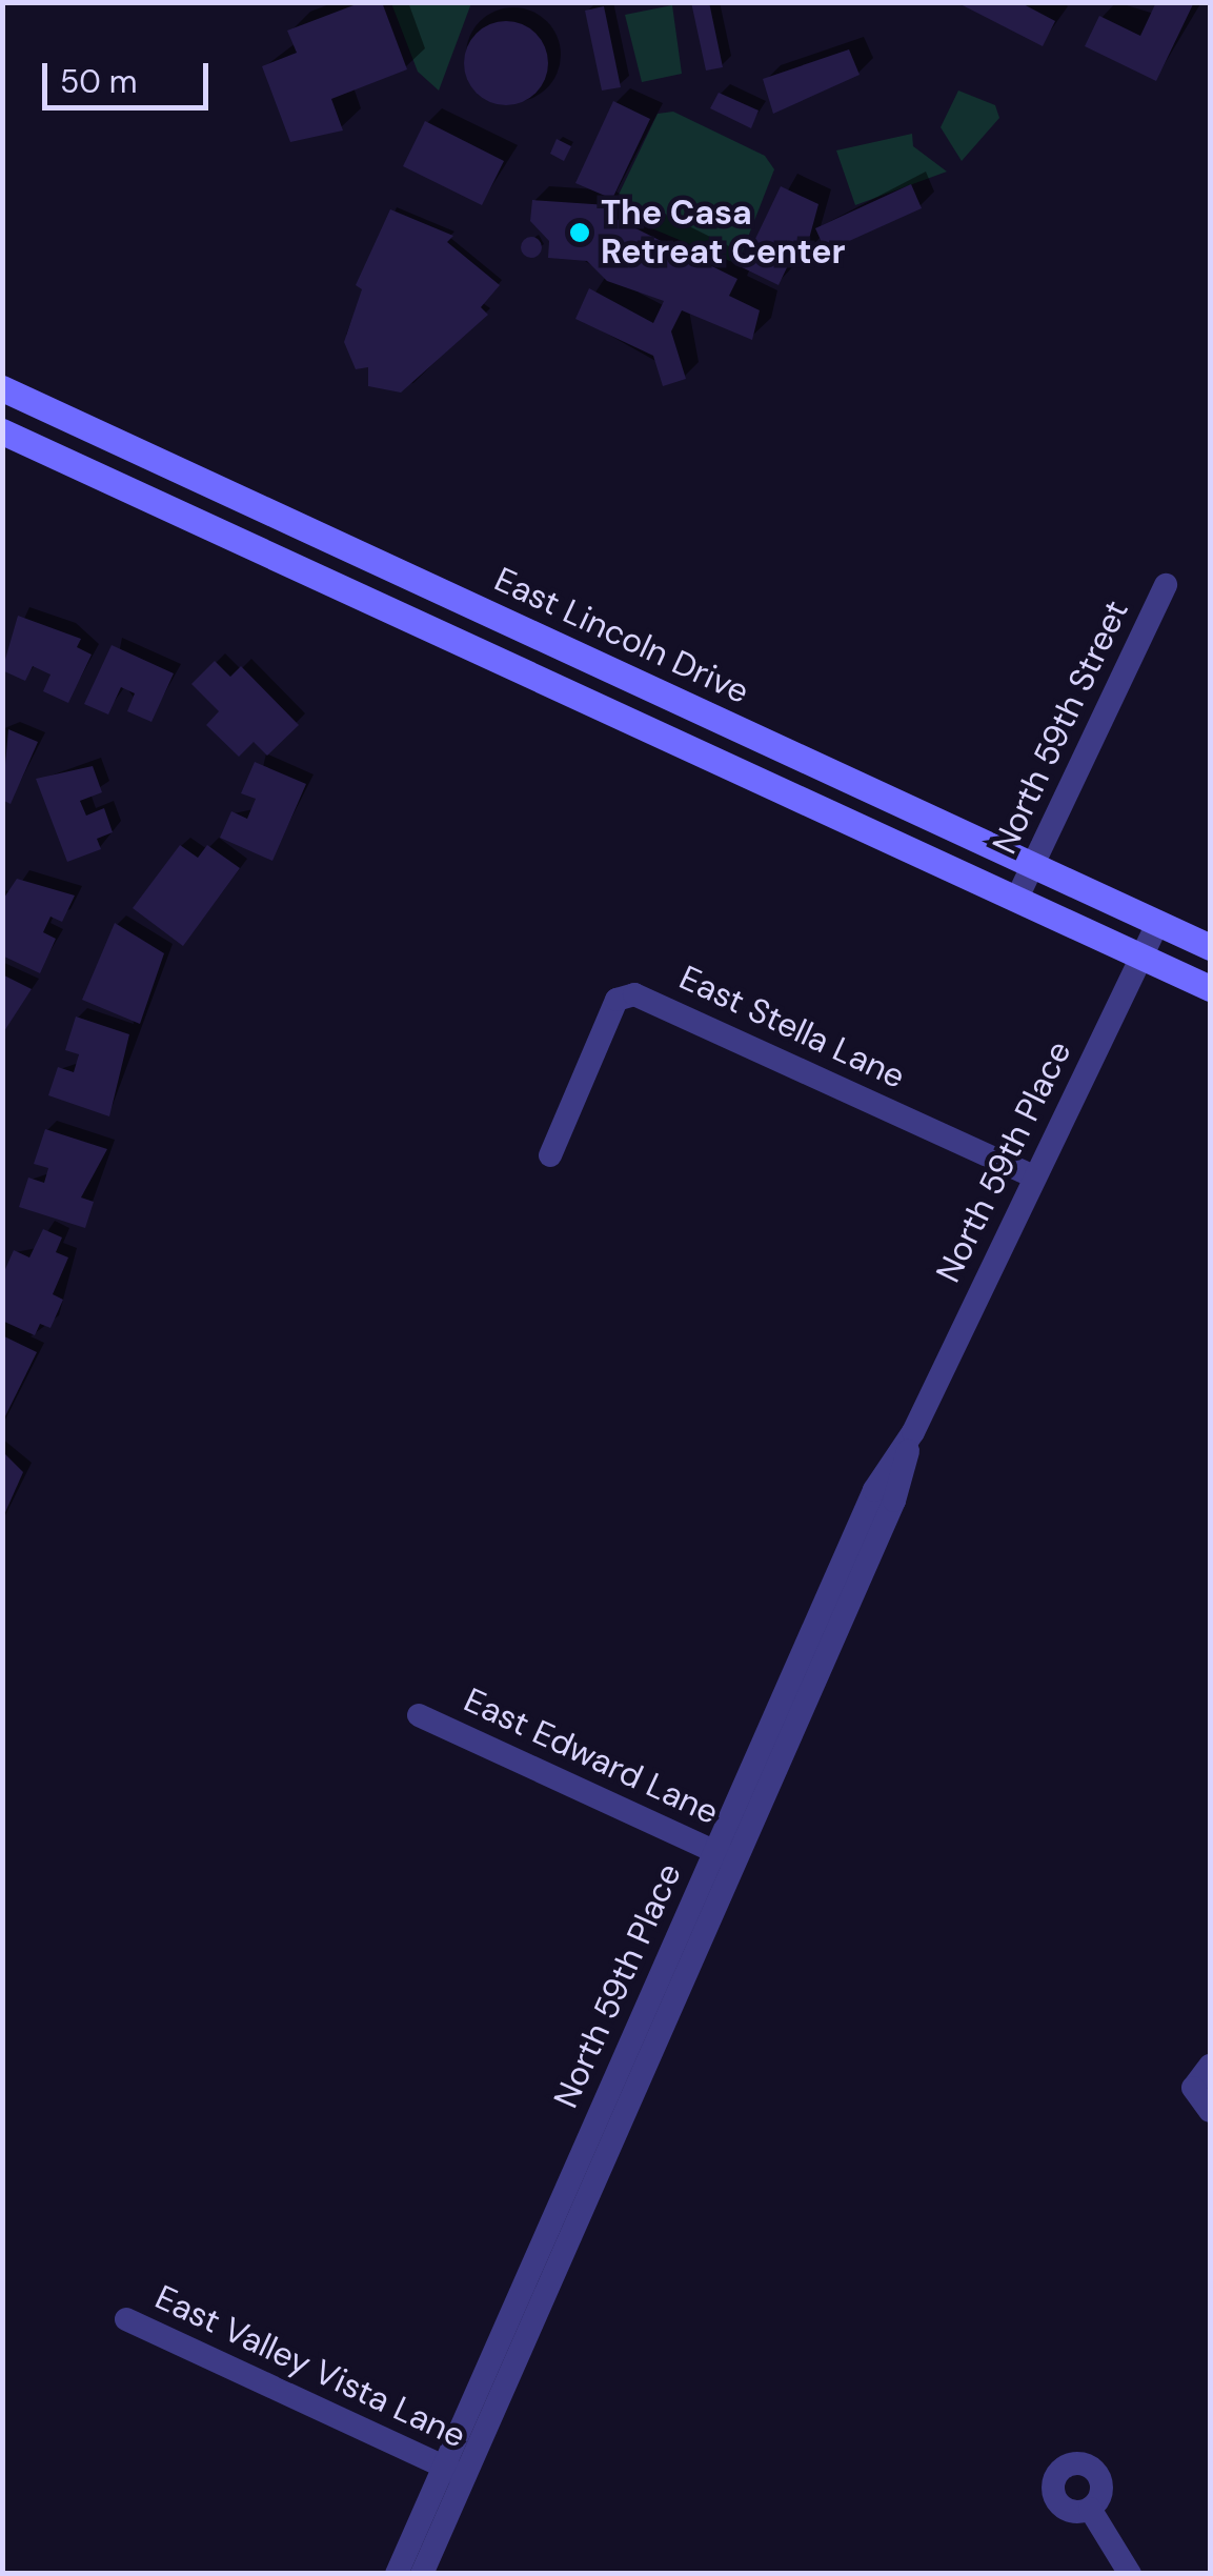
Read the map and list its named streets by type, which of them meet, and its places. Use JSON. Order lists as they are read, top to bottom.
{
  "streets": {
    "main road": ["East Lincoln Drive"],
    "street": [
      "North 59th Street",
      "East Stella Lane",
      "North 59th Place",
      "East Edward Lane",
      "East Valley Vista Lane"
    ]
  },
  "crossings": [
    ["East Lincoln Drive", "North 59th Street"],
    ["East Lincoln Drive", "North 59th Place"],
    ["East Stella Lane", "North 59th Place"],
    ["North 59th Place", "East Edward Lane"],
    ["North 59th Place", "East Valley Vista Lane"]
  ],
  "places": ["The Casa Retreat Center"],
  "scale_bar": "50 m"
}
